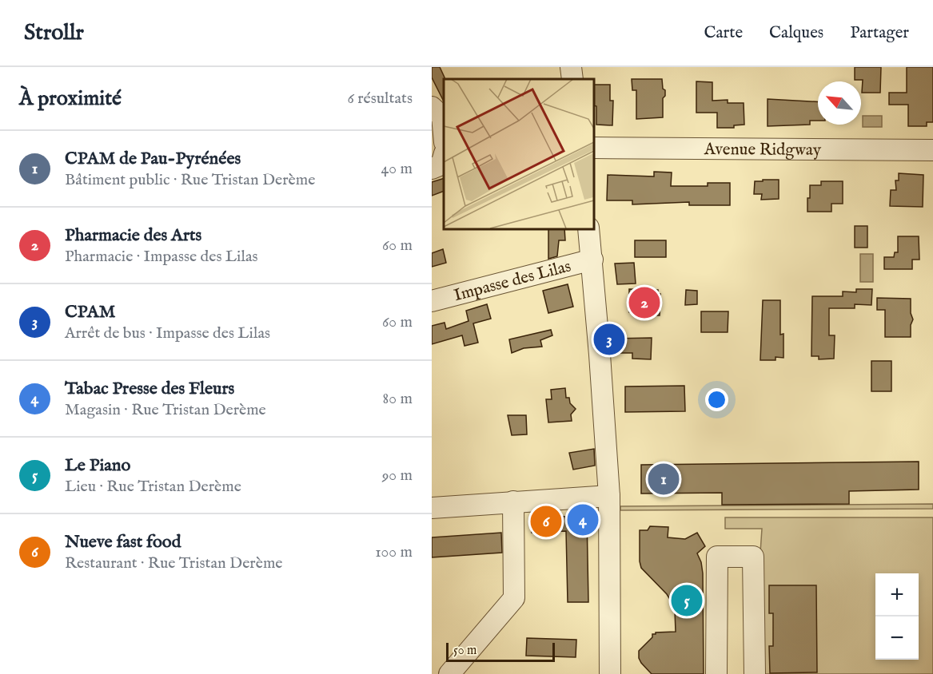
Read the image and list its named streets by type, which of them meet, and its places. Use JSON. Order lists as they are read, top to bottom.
{
  "streets": {
    "street": ["Avenue Ridgway", "Impasse des Lilas"]
  },
  "scale_bar": "50 m",
  "north": "top left",
  "page": {
    "header": "Strollr",
    "nav": ["Carte", "Calques", "Partager"],
    "heading": ["À proximité", "6 résultats"],
    "list": [
      {
        "mark": "1",
        "name": "CPAM de Pau-Pyrénées",
        "note": "Bâtiment public · Rue Tristan Derème",
        "value": "40 m"
      },
      {
        "mark": "2",
        "name": "Pharmacie des Arts",
        "note": "Pharmacie · Impasse des Lilas",
        "value": "60 m"
      },
      {
        "mark": "3",
        "name": "CPAM",
        "note": "Arrêt de bus · Impasse des Lilas",
        "value": "60 m"
      },
      {
        "mark": "4",
        "name": "Tabac Presse des Fleurs",
        "note": "Magasin · Rue Tristan Derème",
        "value": "80 m"
      },
      {
        "mark": "5",
        "name": "Le Piano",
        "note": "Lieu · Rue Tristan Derème",
        "value": "90 m"
      },
      {
        "mark": "6",
        "name": "Nueve fast food",
        "note": "Restaurant · Rue Tristan Derème",
        "value": "100 m"
      }
    ],
    "pins": [
      "2",
      "3",
      "1",
      "4",
      "6",
      "5"
    ],
    "map_buttons": ["+", "−"],
    "scale": "50 m"
  }
}
